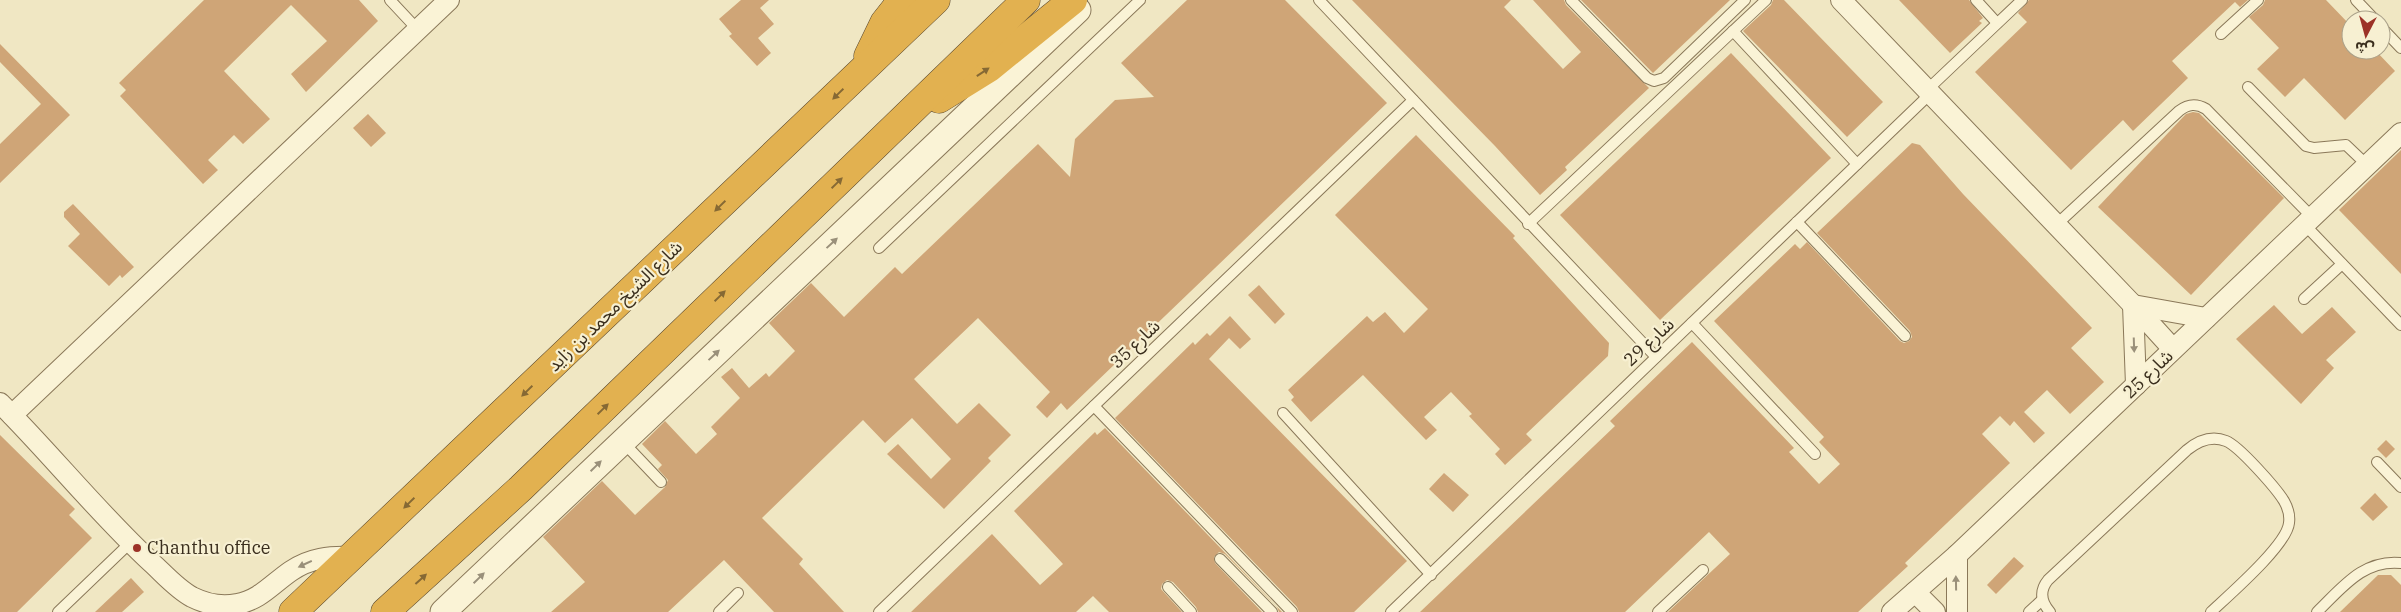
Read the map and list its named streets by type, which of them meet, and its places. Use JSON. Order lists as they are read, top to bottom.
{
  "streets": {
    "highway": ["شارع الشيخ محمد بن زايد"],
    "street": ["شارع 25"],
    "lane": ["شارع 29", "شارع 35"]
  },
  "places": ["Chanthu office"],
  "north": "bottom"
}
